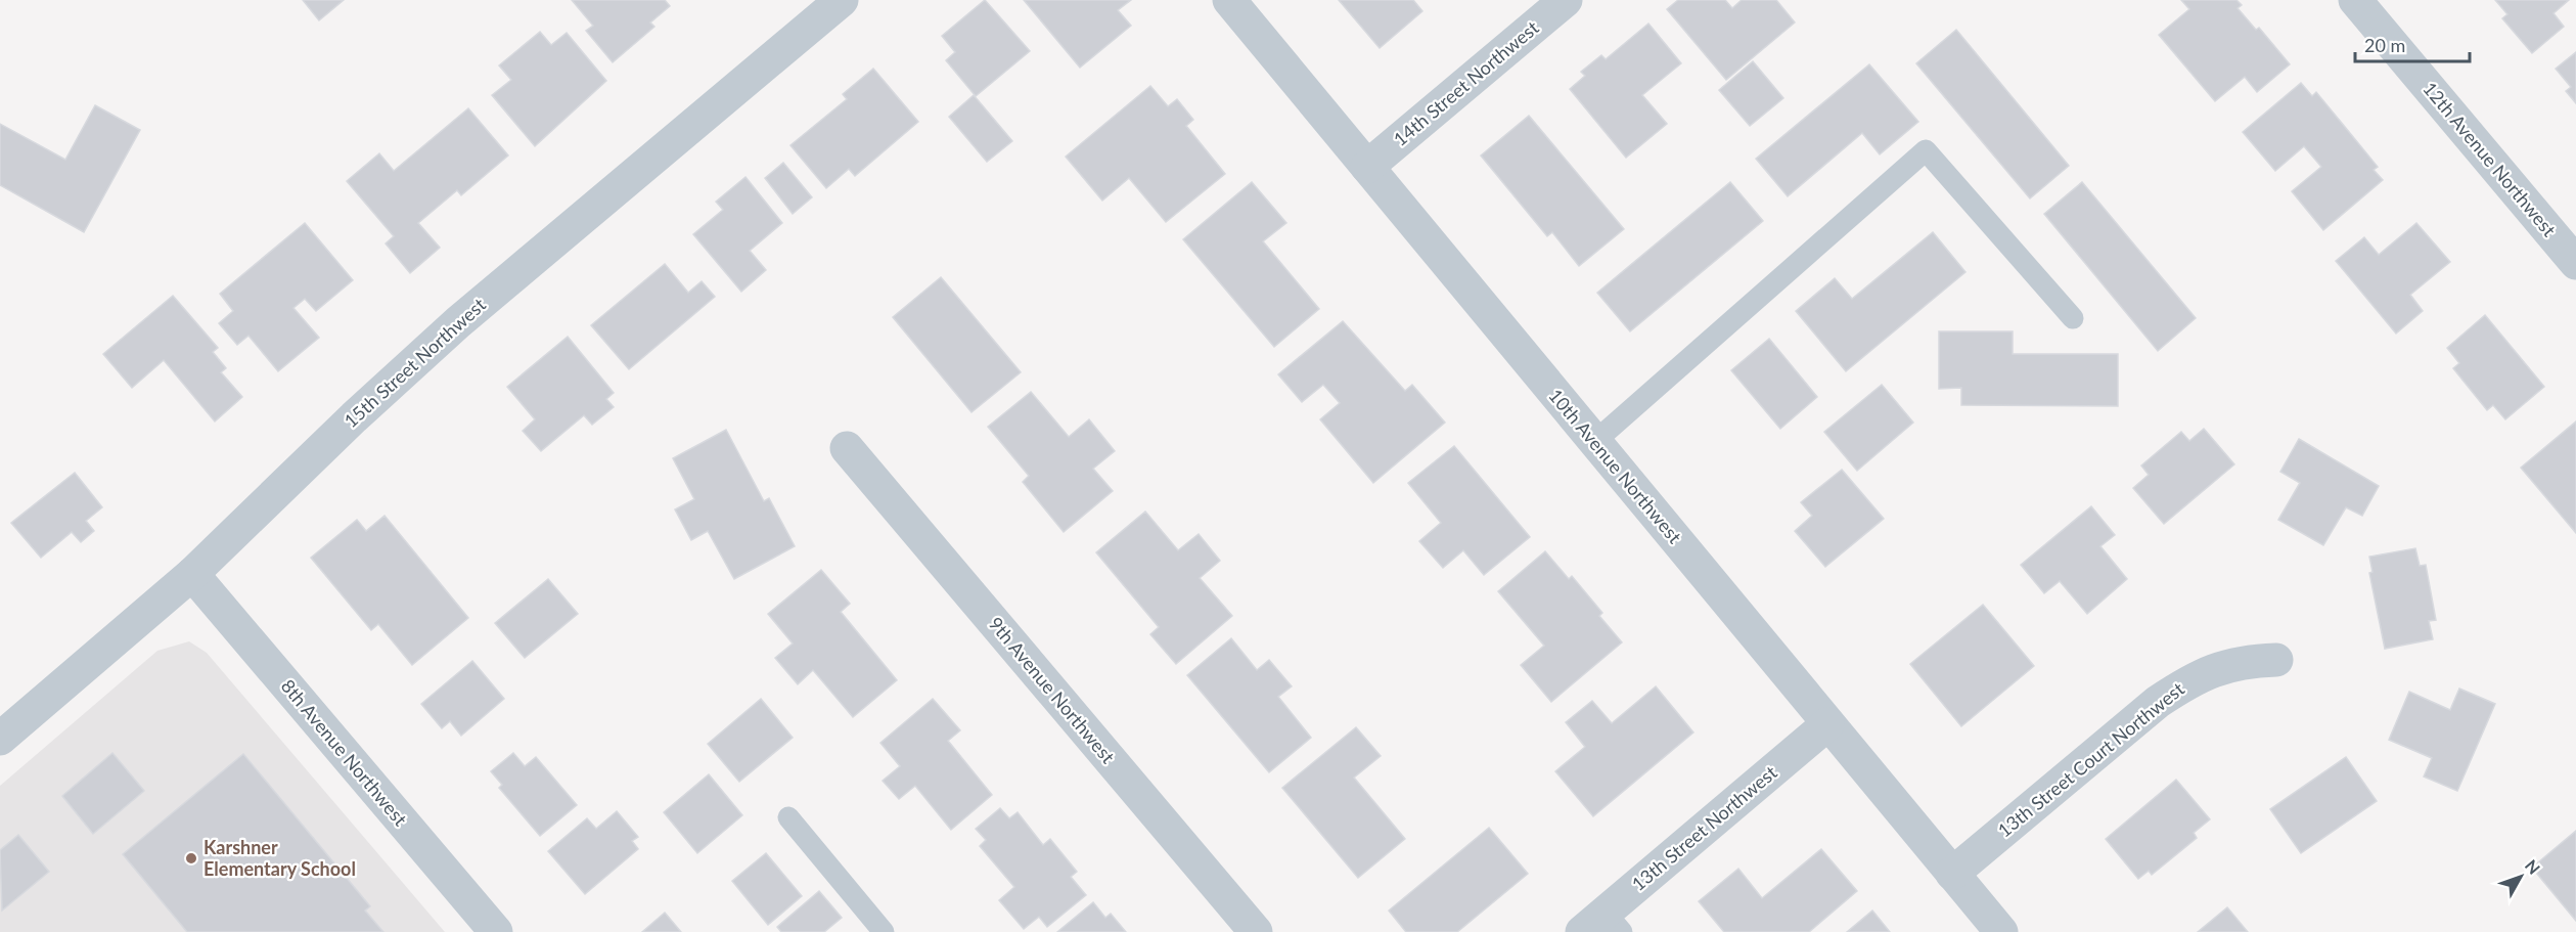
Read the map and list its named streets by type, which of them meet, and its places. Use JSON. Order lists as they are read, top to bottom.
{
  "streets": {
    "street": [
      "14th Street Northwest",
      "12th Avenue Northwest",
      "15th Street Northwest",
      "10th Avenue Northwest",
      "9th Avenue Northwest",
      "8th Avenue Northwest",
      "13th Street Court Northwest",
      "13th Street Northwest"
    ]
  },
  "crossings": [
    ["14th Street Northwest", "10th Avenue Northwest"],
    ["15th Street Northwest", "8th Avenue Northwest"],
    ["10th Avenue Northwest", "13th Street Court Northwest"],
    ["10th Avenue Northwest", "13th Street Northwest"]
  ],
  "places": ["Karshner Elementary School"],
  "scale_bar": "20 m",
  "north": "top right"
}
